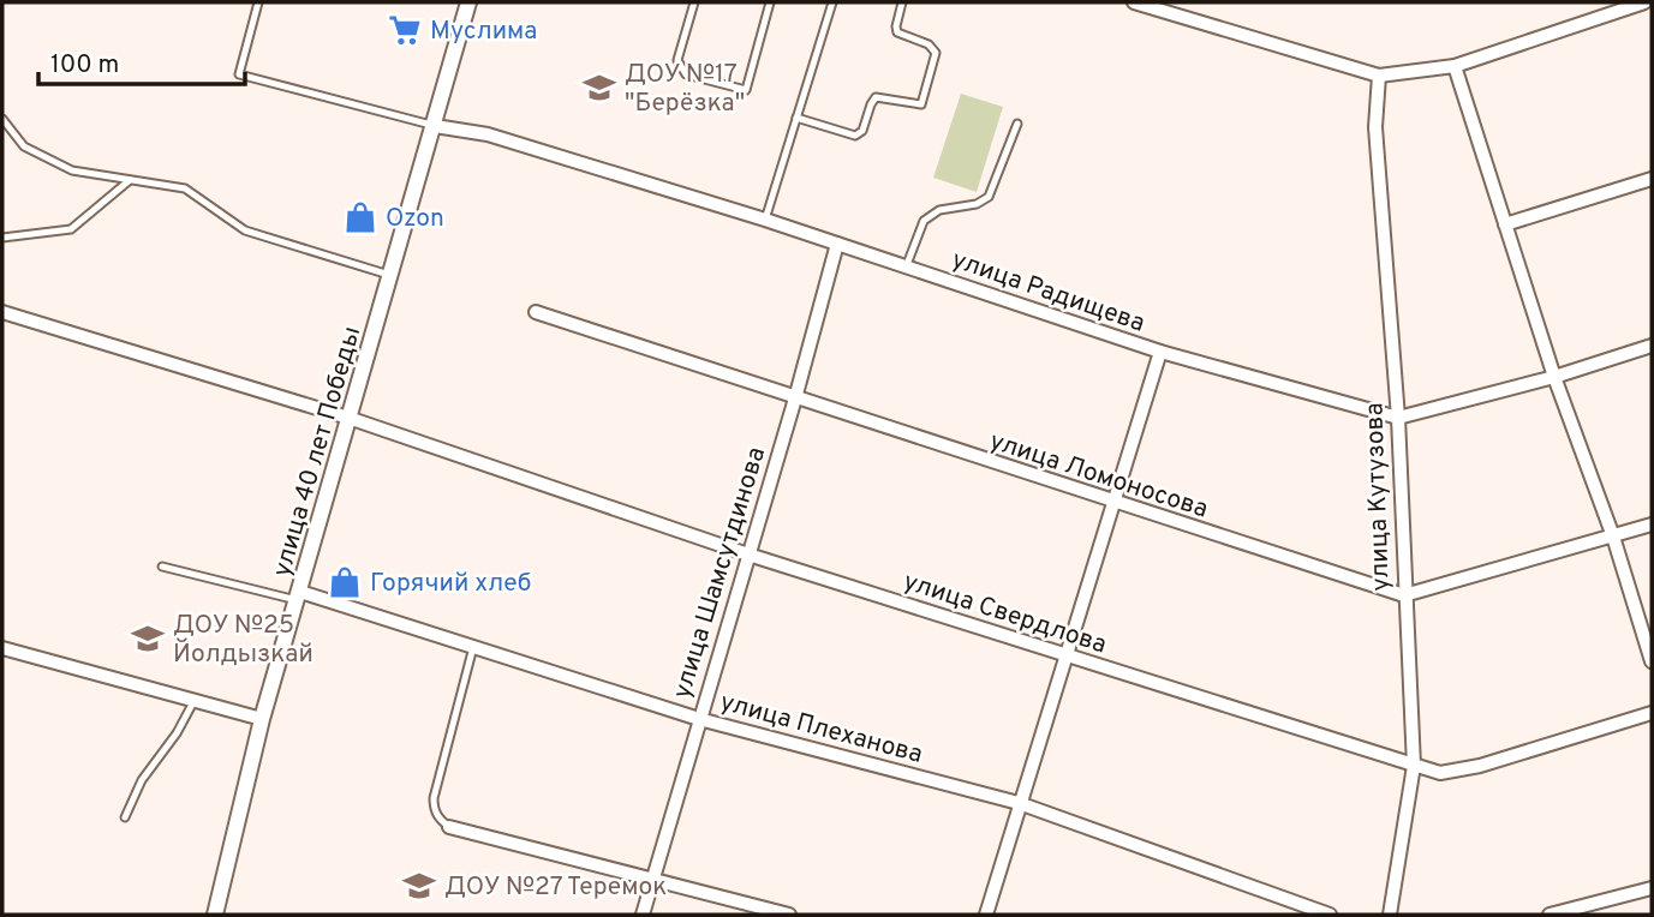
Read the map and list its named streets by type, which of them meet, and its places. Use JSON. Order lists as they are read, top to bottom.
{
  "streets": {
    "street": [
      "улица Радищева",
      "улица 40 лет Победы",
      "улица Ломоносова",
      "улица Кутузова",
      "улица Шамсутдинова",
      "улица Свердлова",
      "улица Плеханова"
    ]
  },
  "crossings": [
    ["улица Радищева", "улица 40 лет Победы"],
    ["улица Радищева", "улица Кутузова"],
    ["улица Радищева", "улица Шамсутдинова"],
    ["улица 40 лет Победы", "улица Свердлова"],
    ["улица 40 лет Победы", "улица Плеханова"],
    ["улица Ломоносова", "улица Кутузова"],
    ["улица Ломоносова", "улица Шамсутдинова"],
    ["улица Кутузова", "улица Свердлова"],
    ["улица Шамсутдинова", "улица Свердлова"],
    ["улица Шамсутдинова", "улица Плеханова"]
  ],
  "places": {
    "supermarket": ["Муслима"],
    "school or university": ["ДОУ №17 \"Берёзка\"", "ДОУ №25 Йолдызкай", "ДОУ №27 Теремок"],
    "shop": ["Ozon", "Горячий хлеб"]
  },
  "scale_bar": "100 m"
}
